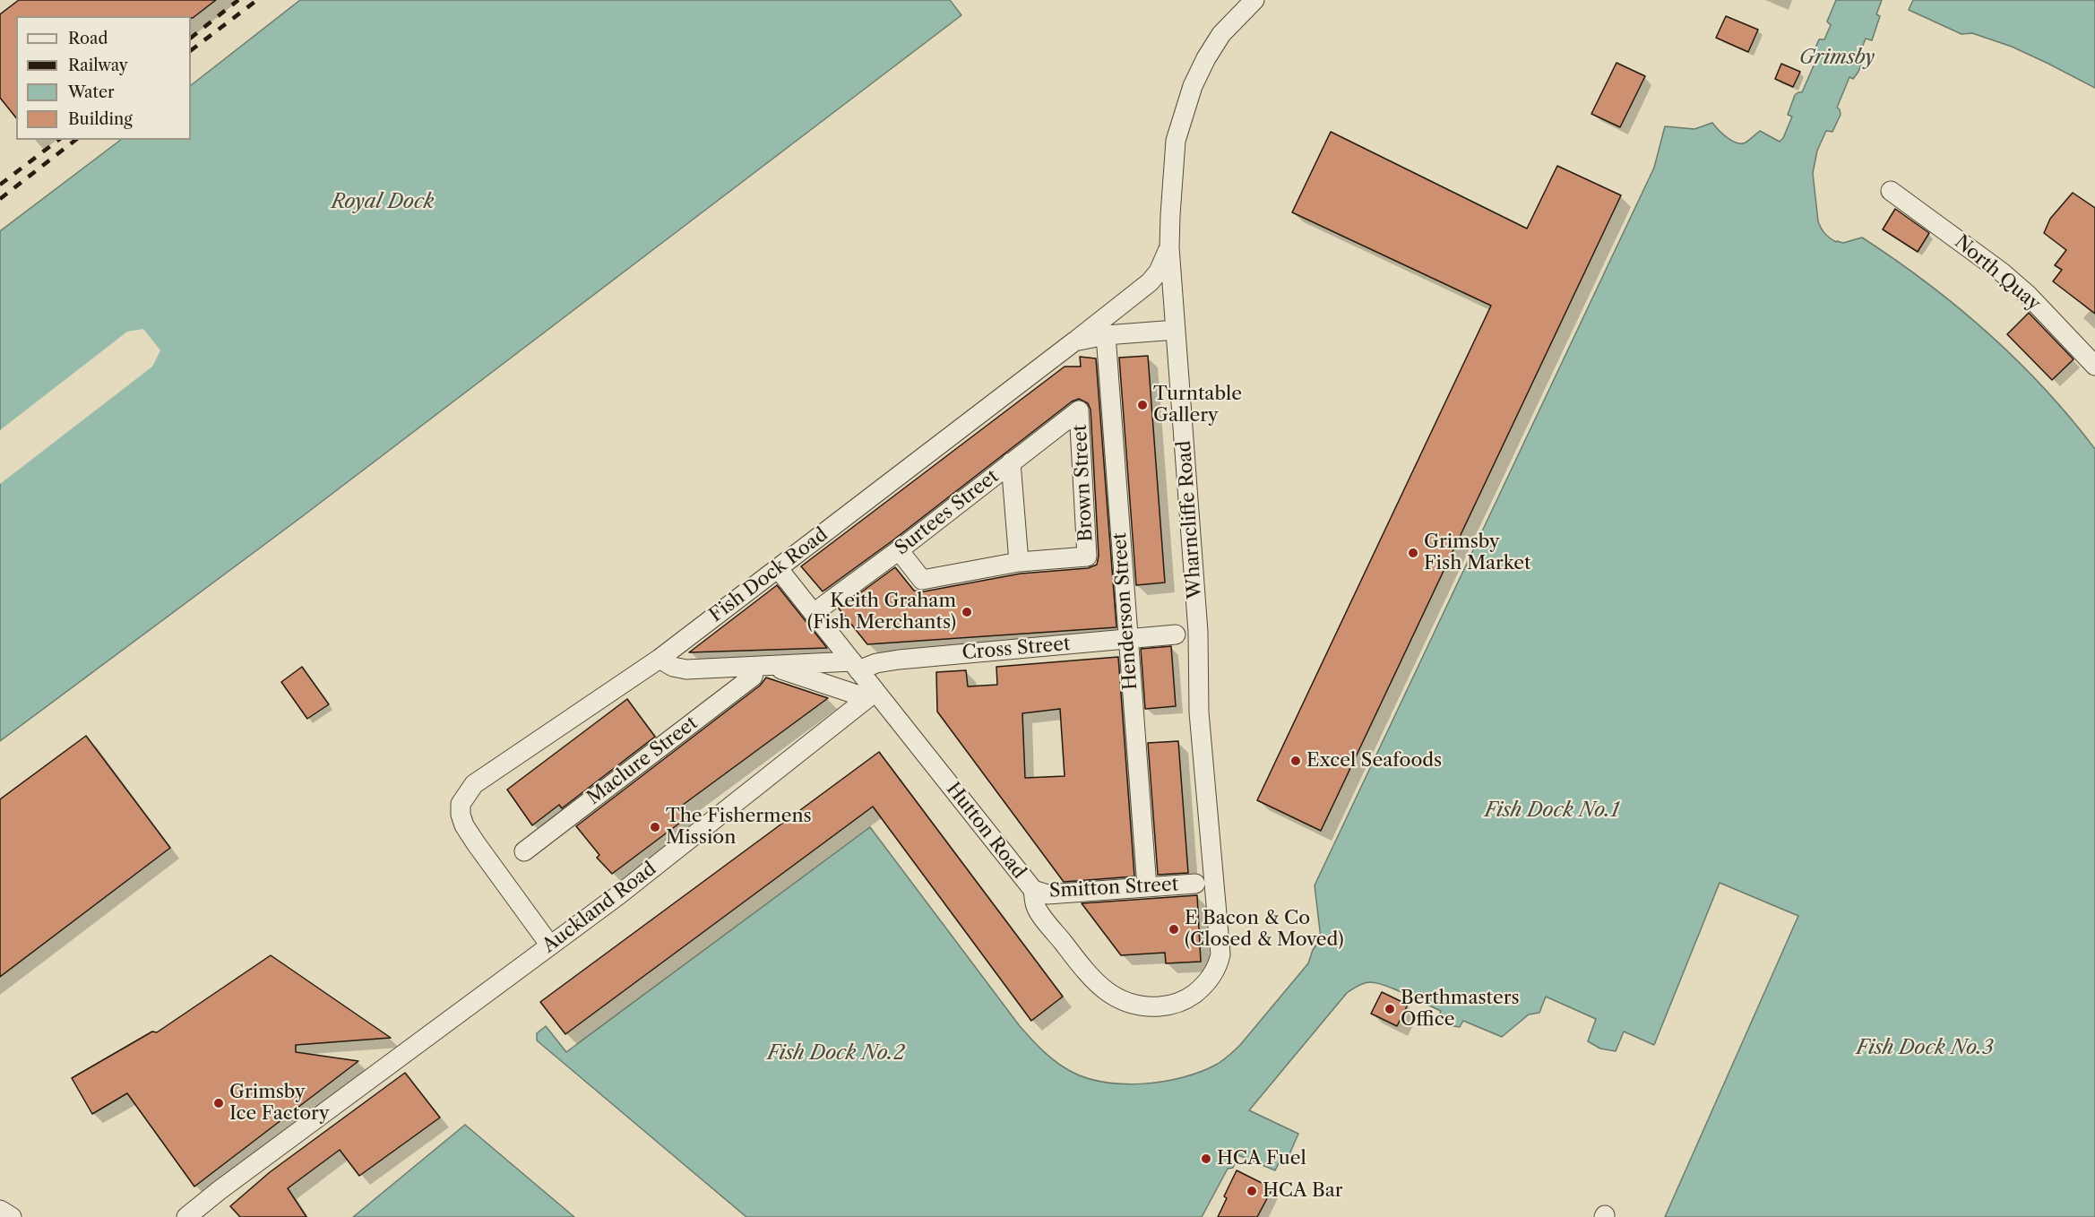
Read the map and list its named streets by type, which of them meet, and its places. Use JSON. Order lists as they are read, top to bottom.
{
  "streets": {
    "street": [
      "North Quay",
      "Brown Street",
      "Surtees Street",
      "Wharncliffe Road",
      "Fish Dock Road",
      "Henderson Street",
      "Cross Street",
      "Maclure Street",
      "Hutton Road",
      "Smitton Street",
      "Auckland Road"
    ]
  },
  "crossings": [
    ["Brown Street", "Surtees Street"],
    ["Surtees Street", "Hutton Road"],
    ["Wharncliffe Road", "Fish Dock Road"],
    ["Wharncliffe Road", "Hutton Road"],
    ["Fish Dock Road", "Henderson Street"],
    ["Fish Dock Road", "Cross Street"],
    ["Fish Dock Road", "Hutton Road"],
    ["Fish Dock Road", "Auckland Road"],
    ["Henderson Street", "Cross Street"],
    ["Henderson Street", "Smitton Street"],
    ["Cross Street", "Maclure Street"],
    ["Cross Street", "Hutton Road"],
    ["Cross Street", "Auckland Road"],
    ["Hutton Road", "Smitton Street"],
    ["Hutton Road", "Auckland Road"]
  ],
  "water": [
    "Grimsby",
    "Royal Dock",
    "Fish Dock No.1",
    "Fish Dock No.3",
    "Fish Dock No.2"
  ],
  "places": [
    "Turntable Gallery",
    "Grimsby Fish Market",
    "Keith Graham (Fish Merchants)",
    "Excel Seafoods",
    "The Fishermens Mission",
    "E Bacon & Co (Closed & Moved)",
    "Berthmasters Office",
    "Grimsby Ice Factory",
    "HCA Fuel",
    "HCA Bar"
  ],
  "legend": [
    "Road",
    "Railway",
    "Water",
    "Building"
  ]
}
